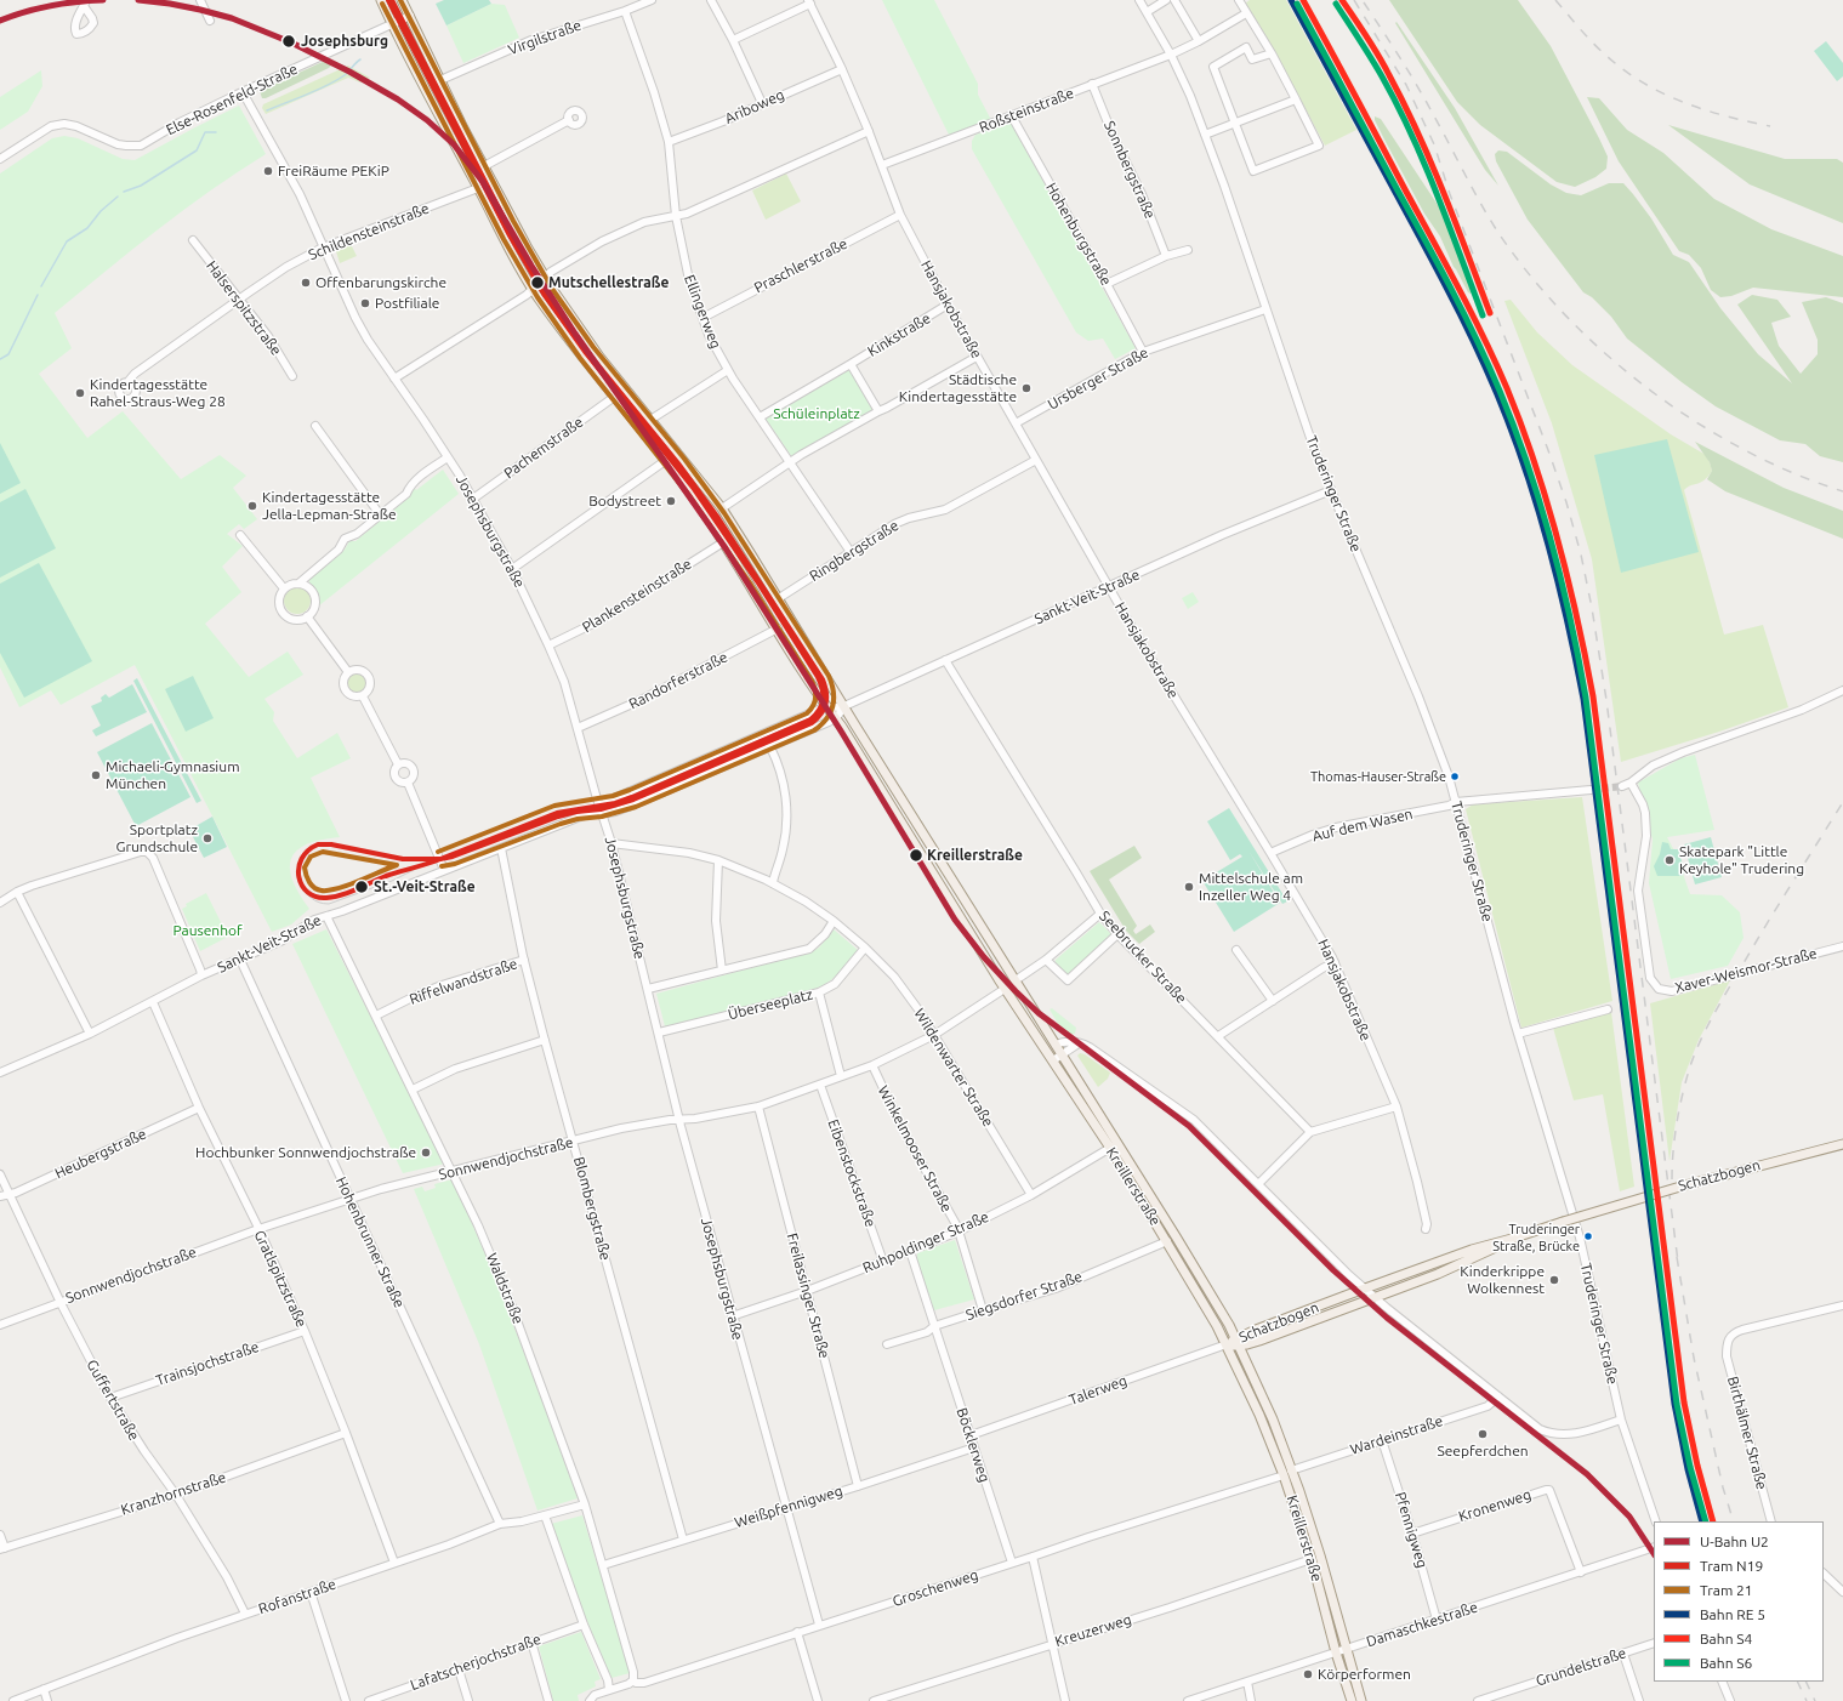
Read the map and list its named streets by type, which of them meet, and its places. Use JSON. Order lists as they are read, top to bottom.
{
  "streets": {
    "main road": ["Schatzbogen", "Kreillerstraße"],
    "street": [
      "Virgilstraße",
      "Else-Rosenfeld-Straße",
      "Ariboweg",
      "Roßsteinstraße",
      "Sonnbergstraße",
      "Schildensteinstraße",
      "Hohenburgstraße",
      "Praschlerstraße",
      "Halserspitzstraße",
      "Hansjakobstraße",
      "Ellingerweg",
      "Kinkstraße",
      "Ursberger Straße",
      "Pachemstraße",
      "Truderinger Straße",
      "Josephsburgstraße",
      "Ringbergstraße",
      "Plankensteinstraße",
      "Sankt-Veit-Straße",
      "Randorferstraße",
      "Auf dem Wasen",
      "Seebrucker Straße",
      "Xaver-Weismor-Straße",
      "Riffelwandstraße",
      "Überseeplatz",
      "Wildenwarter Straße",
      "Winkelmooser Straße",
      "Heubergstraße",
      "Sonnwendjochstraße",
      "Eibenstockstraße",
      "Blombergstraße",
      "Hohenbrunner Straße",
      "Ruhpoldinger Straße",
      "Gratlspitzstraße",
      "Waldstraße",
      "Freilassinger Straße",
      "Siegsdorfer Straße",
      "Trainsjochstraße",
      "Talerweg",
      "Guffertstraße",
      "Birthälmer Straße",
      "Wardeinstraße",
      "Böcklerweg",
      "Kranzhornstraße",
      "Kronenweg",
      "Weißpfennigweg",
      "Pfennigweg",
      "Groschenweg",
      "Rofanstraße",
      "Damaschkestraße",
      "Kreuzerweg",
      "Lafatscherjochstraße",
      "Grundelstraße"
    ]
  },
  "crossings": [
    ["Virgilstraße", "Ellingerweg"],
    ["Virgilstraße", "Kreillerstraße"],
    ["Else-Rosenfeld-Straße", "Josephsburgstraße"],
    ["Else-Rosenfeld-Straße", "Kreillerstraße"],
    ["Ariboweg", "Hansjakobstraße"],
    ["Ariboweg", "Ellingerweg"],
    ["Roßsteinstraße", "Sonnbergstraße"],
    ["Roßsteinstraße", "Hohenburgstraße"],
    ["Roßsteinstraße", "Hansjakobstraße"],
    ["Roßsteinstraße", "Truderinger Straße"],
    ["Schildensteinstraße", "Halserspitzstraße"],
    ["Schildensteinstraße", "Josephsburgstraße"],
    ["Schildensteinstraße", "Kreillerstraße"],
    ["Hohenburgstraße", "Ursberger Straße"],
    ["Praschlerstraße", "Hansjakobstraße"],
    ["Praschlerstraße", "Ellingerweg"],
    ["Hansjakobstraße", "Kinkstraße"],
    ["Hansjakobstraße", "Ursberger Straße"],
    ["Hansjakobstraße", "Ringbergstraße"],
    ["Hansjakobstraße", "Sankt-Veit-Straße"],
    ["Hansjakobstraße", "Auf dem Wasen"],
    ["Ellingerweg", "Ringbergstraße"],
    ["Ursberger Straße", "Truderinger Straße"],
    ["Pachemstraße", "Josephsburgstraße"],
    ["Pachemstraße", "Kreillerstraße"],
    ["Truderinger Straße", "Sankt-Veit-Straße"],
    ["Truderinger Straße", "Auf dem Wasen"],
    ["Josephsburgstraße", "Plankensteinstraße"],
    ["Josephsburgstraße", "Sankt-Veit-Straße"],
    ["Josephsburgstraße", "Randorferstraße"],
    ["Josephsburgstraße", "Überseeplatz"],
    ["Josephsburgstraße", "Wildenwarter Straße"],
    ["Josephsburgstraße", "Sonnwendjochstraße"],
    ["Josephsburgstraße", "Ruhpoldinger Straße"],
    ["Josephsburgstraße", "Weißpfennigweg"],
    ["Josephsburgstraße", "Groschenweg"],
    ["Ringbergstraße", "Kreillerstraße"],
    ["Plankensteinstraße", "Kreillerstraße"],
    ["Sankt-Veit-Straße", "Seebrucker Straße"],
    ["Sankt-Veit-Straße", "Kreillerstraße"],
    ["Sankt-Veit-Straße", "Blombergstraße"],
    ["Sankt-Veit-Straße", "Hohenbrunner Straße"],
    ["Sankt-Veit-Straße", "Gratlspitzstraße"],
    ["Sankt-Veit-Straße", "Waldstraße"],
    ["Randorferstraße", "Kreillerstraße"],
    ["Riffelwandstraße", "Blombergstraße"],
    ["Riffelwandstraße", "Waldstraße"],
    ["Überseeplatz", "Wildenwarter Straße"],
    ["Wildenwarter Straße", "Sonnwendjochstraße"],
    ["Wildenwarter Straße", "Ruhpoldinger Straße"],
    ["Winkelmooser Straße", "Sonnwendjochstraße"],
    ["Winkelmooser Straße", "Ruhpoldinger Straße"],
    ["Winkelmooser Straße", "Siegsdorfer Straße"],
    ["Heubergstraße", "Gratlspitzstraße"],
    ["Heubergstraße", "Guffertstraße"],
    ["Sonnwendjochstraße", "Eibenstockstraße"],
    ["Sonnwendjochstraße", "Kreillerstraße"],
    ["Sonnwendjochstraße", "Blombergstraße"],
    ["Sonnwendjochstraße", "Hohenbrunner Straße"],
    ["Sonnwendjochstraße", "Gratlspitzstraße"],
    ["Sonnwendjochstraße", "Waldstraße"],
    ["Sonnwendjochstraße", "Freilassinger Straße"],
    ["Sonnwendjochstraße", "Guffertstraße"],
    ["Eibenstockstraße", "Ruhpoldinger Straße"],
    ["Schatzbogen", "Kreillerstraße"],
    ["Schatzbogen", "Talerweg"],
    ["Kreillerstraße", "Ruhpoldinger Straße"],
    ["Kreillerstraße", "Siegsdorfer Straße"],
    ["Kreillerstraße", "Talerweg"],
    ["Kreillerstraße", "Wardeinstraße"],
    ["Kreillerstraße", "Groschenweg"],
    ["Kreillerstraße", "Damaschkestraße"],
    ["Kreillerstraße", "Kreuzerweg"],
    ["Blombergstraße", "Weißpfennigweg"],
    ["Hohenbrunner Straße", "Rofanstraße"],
    ["Ruhpoldinger Straße", "Freilassinger Straße"],
    ["Ruhpoldinger Straße", "Böcklerweg"],
    ["Gratlspitzstraße", "Trainsjochstraße"],
    ["Gratlspitzstraße", "Kranzhornstraße"],
    ["Gratlspitzstraße", "Rofanstraße"],
    ["Waldstraße", "Weißpfennigweg"],
    ["Waldstraße", "Groschenweg"],
    ["Waldstraße", "Rofanstraße"],
    ["Freilassinger Straße", "Weißpfennigweg"],
    ["Siegsdorfer Straße", "Böcklerweg"],
    ["Trainsjochstraße", "Guffertstraße"],
    ["Talerweg", "Böcklerweg"],
    ["Guffertstraße", "Kranzhornstraße"],
    ["Guffertstraße", "Rofanstraße"],
    ["Wardeinstraße", "Pfennigweg"],
    ["Wardeinstraße", "Groschenweg"],
    ["Böcklerweg", "Weißpfennigweg"],
    ["Böcklerweg", "Groschenweg"],
    ["Kronenweg", "Pfennigweg"],
    ["Kronenweg", "Damaschkestraße"],
    ["Pfennigweg", "Damaschkestraße"]
  ],
  "parks": ["Schüleinplatz", "Pausenhof"],
  "places": [
    "Josephsburg",
    "FreiRäume PEKiP",
    "Offenbarungskirche",
    "Mutschellestraße",
    "Postfiliale",
    "Städtische Kindertagesstätte",
    "Kindertagesstätte Rahel-Straus-Weg 28",
    "Bodystreet",
    "Kindertagesstätte Jella-Lepman-Straße",
    "Michaeli-Gymnasium München",
    "Thomas-Hauser-Straße",
    "Sportplatz Grundschule",
    "Kreillerstraße",
    "Skatepark \"Little Keyhole\" Trudering",
    "St.-Veit-Straße",
    "Mittelschule am Inzeller Weg 4",
    "Hochbunker Sonnwendjochstraße",
    "Truderinger Straße, Brücke",
    "Kinderkrippe Wolkennest",
    "Seepferdchen",
    "Körperformen"
  ],
  "lines": [
    "metro line U2",
    "tram line N19",
    "tram line 21",
    "rail line S4",
    "rail line S6"
  ],
  "legend": [
    "U-Bahn U2",
    "Tram N19",
    "Tram 21",
    "Bahn RE 5",
    "Bahn S4",
    "Bahn S6"
  ]
}
